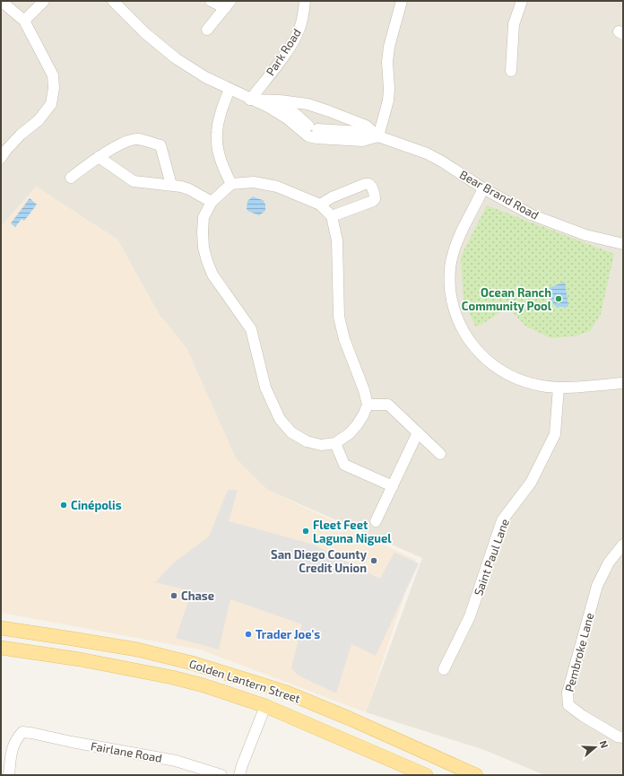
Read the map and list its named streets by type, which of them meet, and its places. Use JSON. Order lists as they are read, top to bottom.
{
  "streets": {
    "main road": ["Golden Lantern Street"],
    "street": [
      "Park Road",
      "Bear Brand Road",
      "Saint Paul Lane",
      "Pembroke Lane",
      "Fairlane Road"
    ]
  },
  "crossings": [
    ["Park Road", "Bear Brand Road"]
  ],
  "places": [
    "Ocean Ranch Community Pool",
    "Cinépolis",
    "Fleet Feet Laguna Niguel",
    "San Diego County Credit Union",
    "Chase",
    "Trader Joe's"
  ],
  "north": "right"
}
